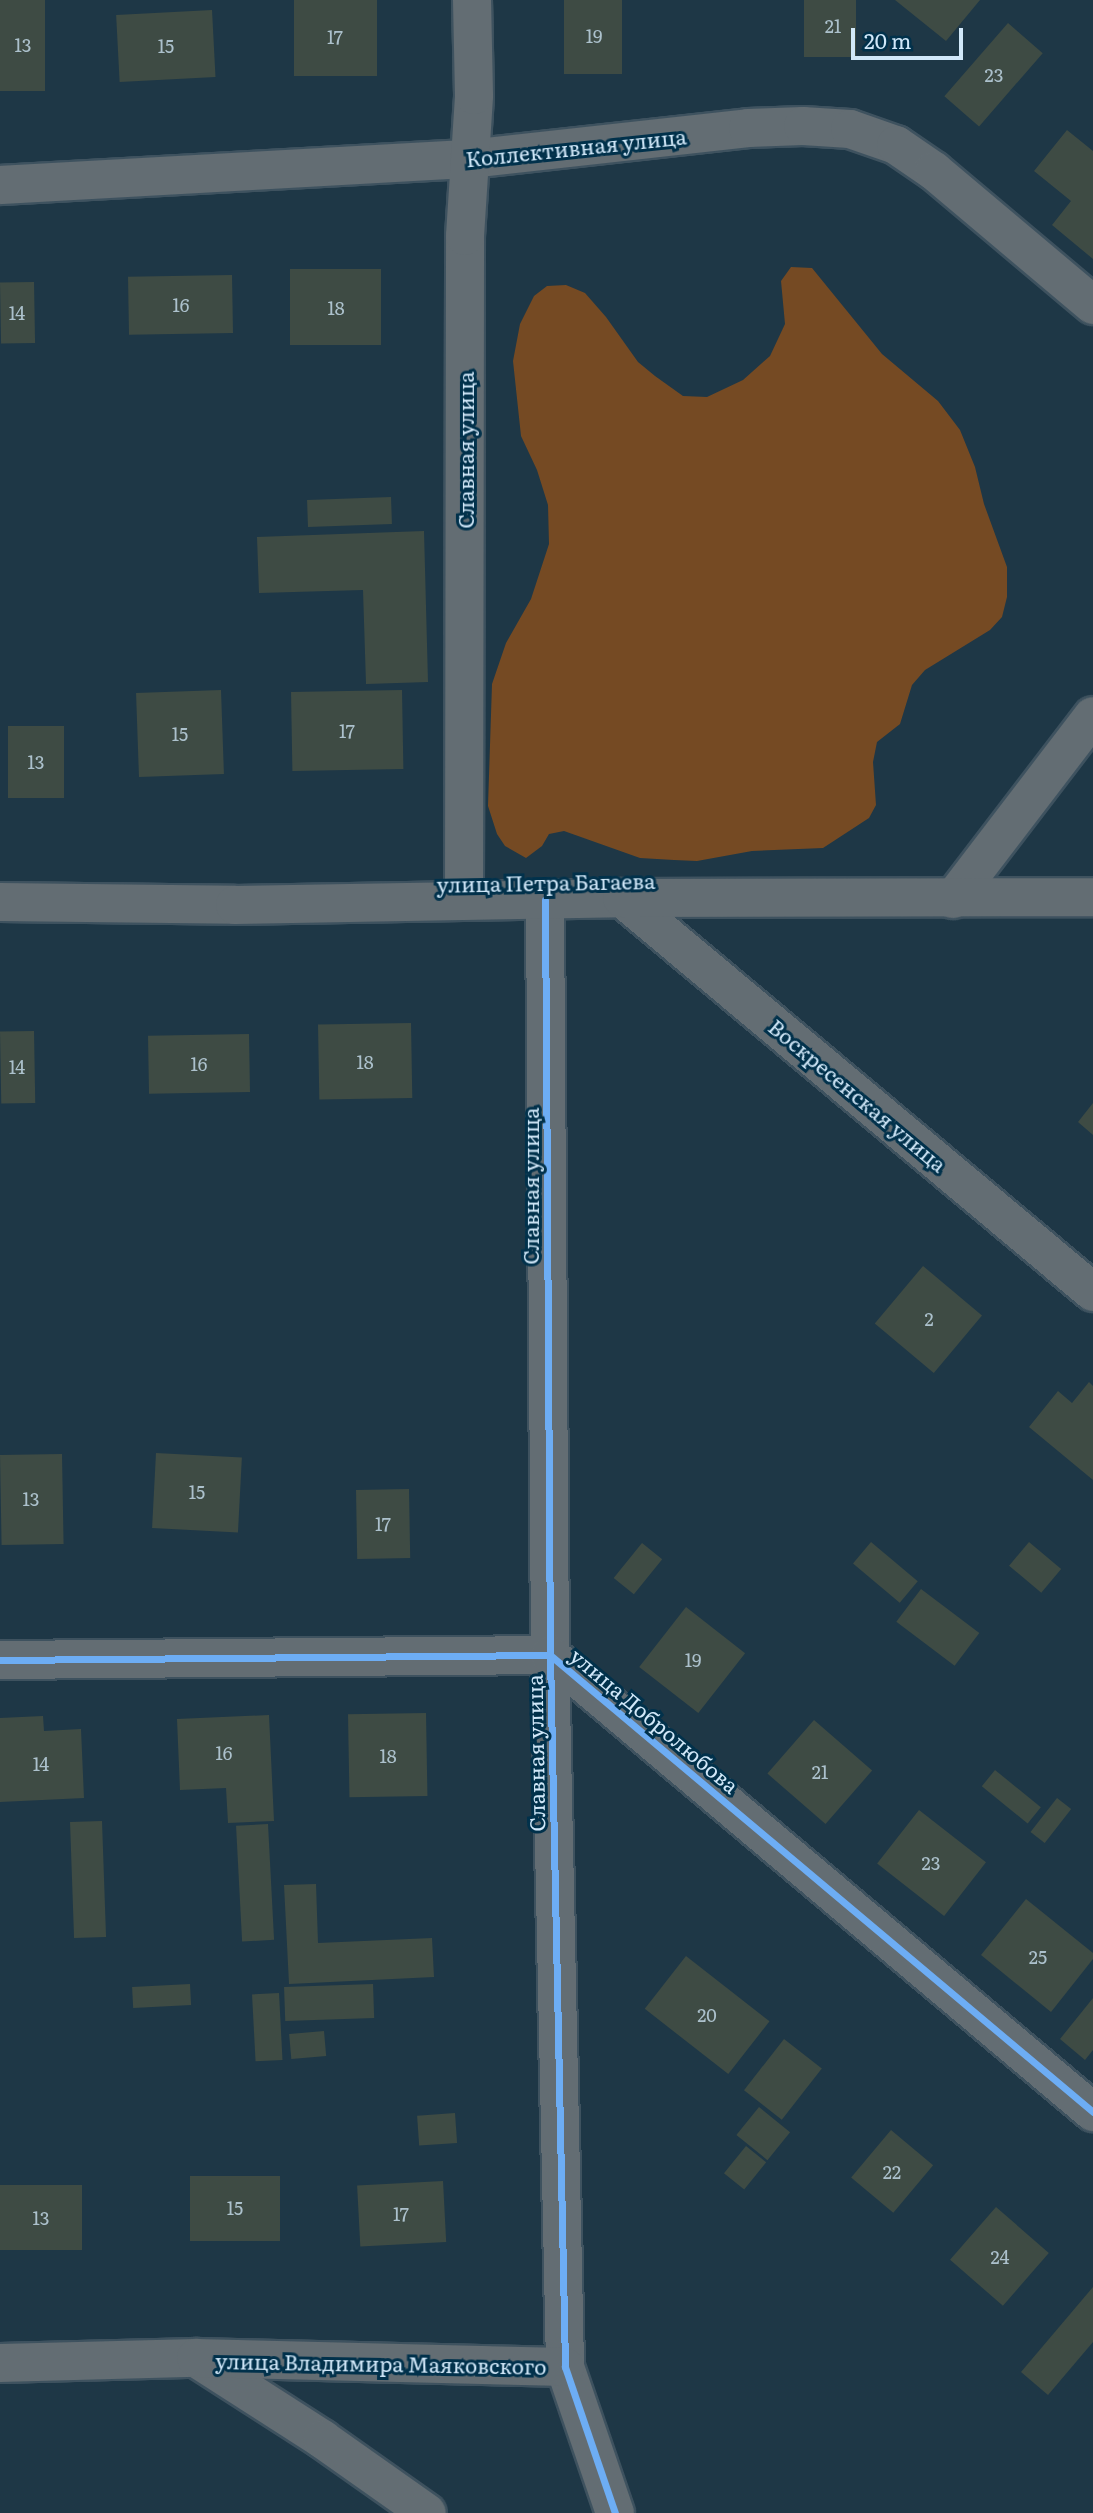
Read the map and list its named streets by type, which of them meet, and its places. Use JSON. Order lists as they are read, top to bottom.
{
  "streets": {
    "street": [
      "Коллективная улица",
      "Славная улица",
      "улица Петра Багаева",
      "Воскресенская улица",
      "улица Добролюбова",
      "улица Владимира Маяковского"
    ]
  },
  "crossings": [
    ["Коллективная улица", "Славная улица"],
    ["Славная улица", "улица Петра Багаева"],
    ["Славная улица", "улица Добролюбова"],
    ["Славная улица", "улица Владимира Маяковского"],
    ["улица Петра Багаева", "Воскресенская улица"]
  ],
  "house_numbers": [
    "21",
    "19",
    "17",
    "13",
    "15",
    "23",
    "16",
    "18",
    "14",
    "17",
    "15",
    "13",
    "18",
    "16",
    "14",
    "2",
    "15",
    "13",
    "17",
    "19",
    "16",
    "18",
    "14",
    "21",
    "23",
    "25",
    "20",
    "22",
    "15",
    "17",
    "13",
    "24"
  ],
  "scale_bar": "20 m"
}
